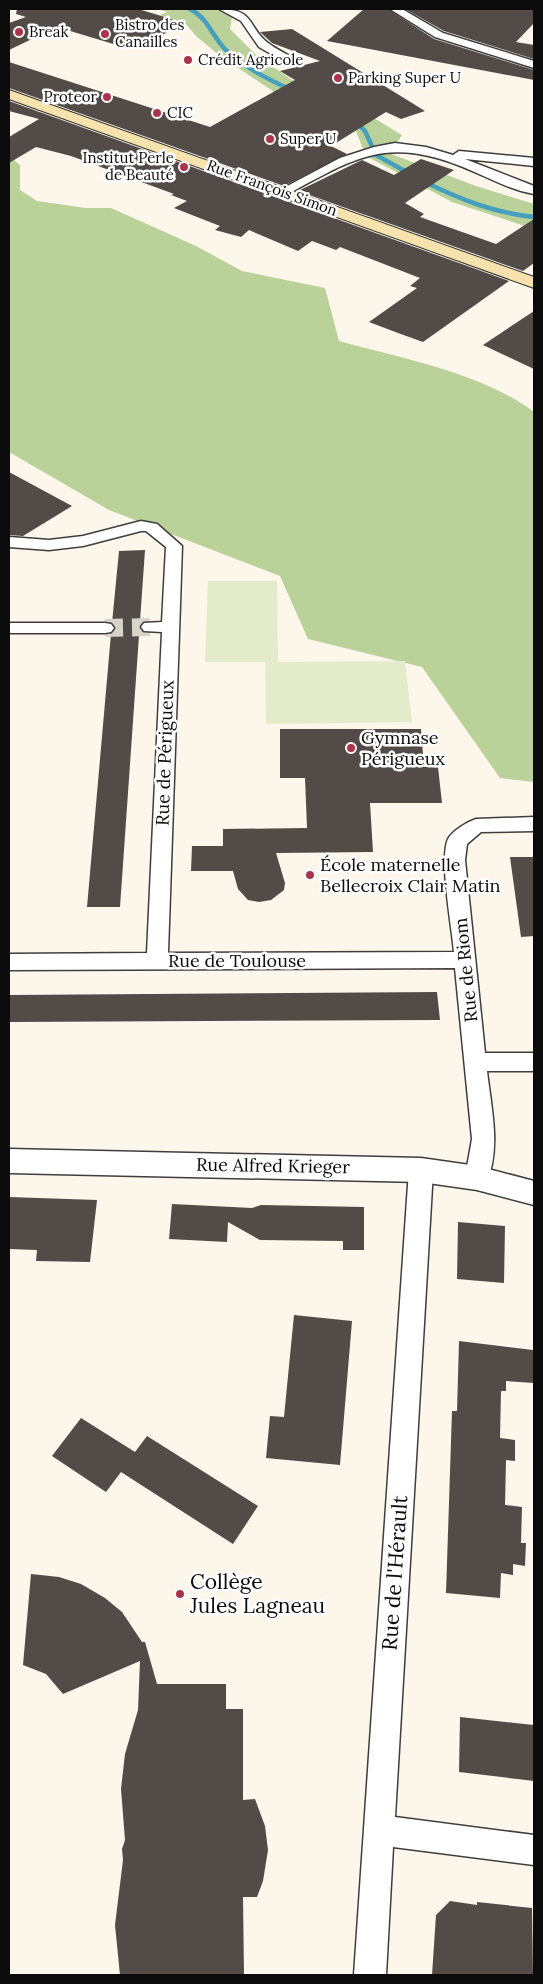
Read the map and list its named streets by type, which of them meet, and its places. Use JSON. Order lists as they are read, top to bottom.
{
  "streets": {
    "main road": ["Rue François Simon"],
    "street": [
      "Rue de Périgueux",
      "Rue de Toulouse",
      "Rue de Riom",
      "Rue Alfred Krieger",
      "Rue de l'Hérault"
    ]
  },
  "crossings": [
    ["Rue de Périgueux", "Rue de Toulouse"],
    ["Rue de Toulouse", "Rue de Riom"],
    ["Rue de Riom", "Rue Alfred Krieger"],
    ["Rue Alfred Krieger", "Rue de l'Hérault"]
  ],
  "places": [
    "Break",
    "Bistro des Canailles",
    "Crédit Agricole",
    "Parking Super U",
    "Proteor",
    "CIC",
    "Super U",
    "Institut Perle de Beauté",
    "Gymnase Périgueux",
    "École maternelle Bellecroix Clair Matin",
    "Collège Jules Lagneau"
  ]
}
